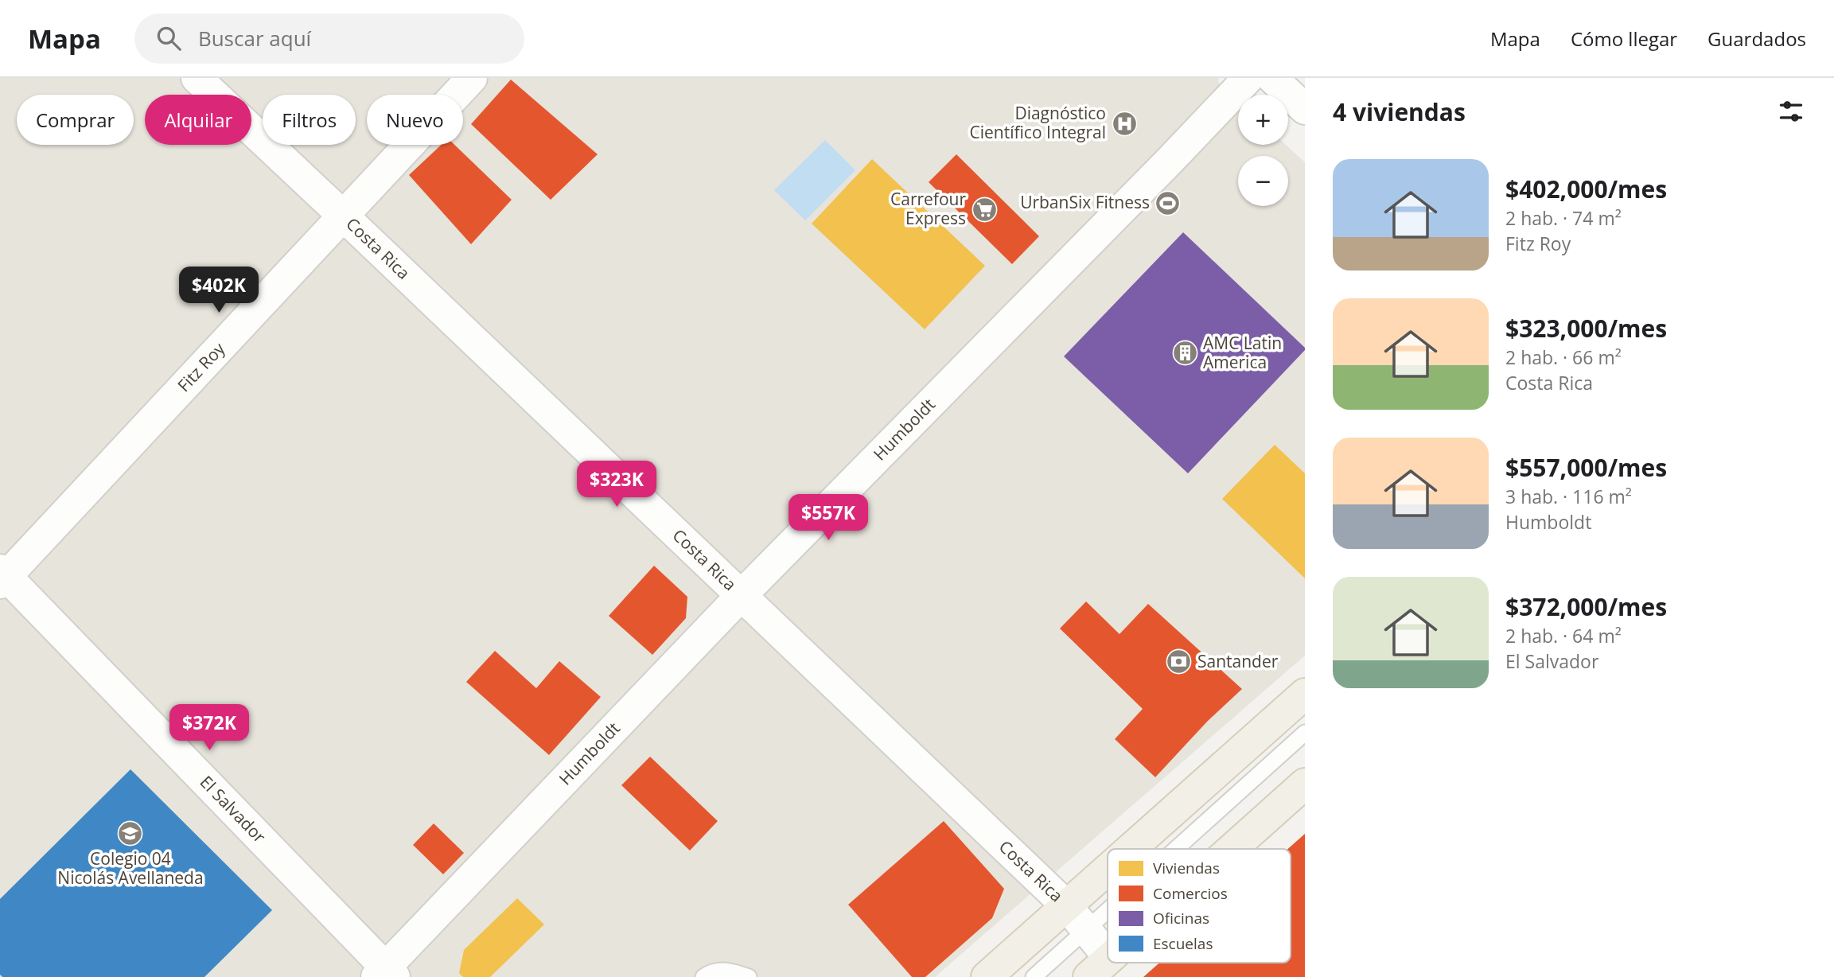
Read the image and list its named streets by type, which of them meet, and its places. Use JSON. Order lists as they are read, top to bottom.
{
  "streets": {
    "street": [
      "Costa Rica",
      "Fitz Roy",
      "Humboldt",
      "El Salvador"
    ]
  },
  "crossings": [
    ["Costa Rica", "Fitz Roy"],
    ["Costa Rica", "Humboldt"],
    ["Fitz Roy", "El Salvador"],
    ["Humboldt", "El Salvador"]
  ],
  "places": {
    "hospital": ["Diagnóstico Científico Integral"],
    "sports": ["UrbanSix Fitness"],
    "supermarket": ["Carrefour Express"],
    "building": ["AMC Latin America"],
    "bank": ["Santander"],
    "school or university": ["Colegio 04 Nicolás Avellaneda"]
  },
  "legend": [
    "Viviendas",
    "Comercios",
    "Oficinas",
    "Escuelas"
  ],
  "page": {
    "header": "Mapa",
    "search": "Buscar aquí",
    "nav": ["Mapa", "Cómo llegar", "Guardados"],
    "heading": "4 viviendas",
    "map_buttons": ["+", "−"],
    "chip": [
      "Comprar",
      "Alquilar",
      "Filtros",
      "Nuevo"
    ],
    "list": [
      {
        "name": "$402,000/mes",
        "note": "2 hab. · 74 m² · Fitz Roy"
      },
      {
        "name": "$323,000/mes",
        "note": "2 hab. · 66 m² · Costa Rica"
      },
      {
        "name": "$557,000/mes",
        "note": "3 hab. · 116 m² · Humboldt"
      },
      {
        "name": "$372,000/mes",
        "note": "2 hab. · 64 m² · El Salvador"
      }
    ],
    "price": [
      "$402K",
      "$323K",
      "$557K",
      "$372K"
    ]
  }
}
